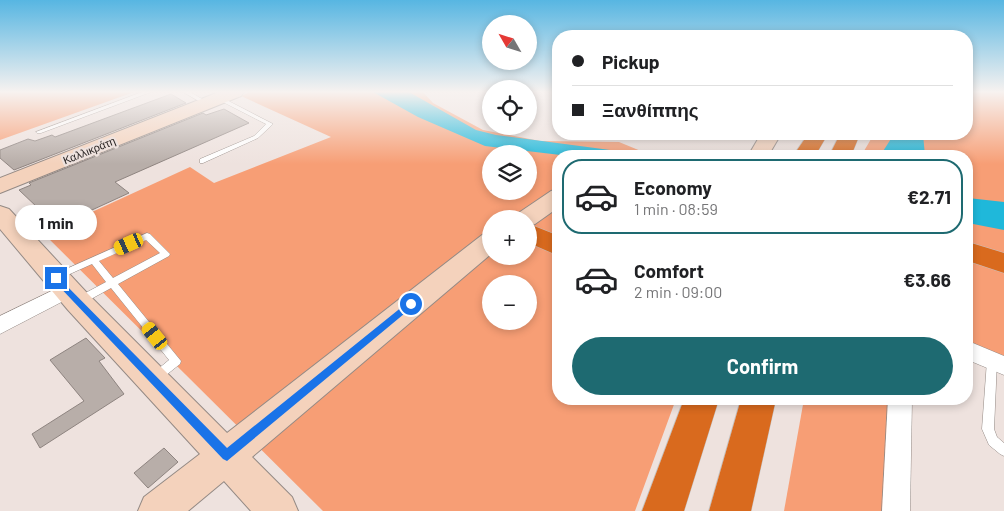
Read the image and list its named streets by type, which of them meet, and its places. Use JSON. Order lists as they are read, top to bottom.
{
  "streets": {
    "street": ["Καλλικράτη"]
  },
  "north": "top left",
  "page": {
    "map_buttons": ["+", "−"],
    "banner": ["Pickup", "Ξανθίππης"],
    "list": [
      {
        "name": "Economy",
        "note": "1 min · 08:59",
        "value": "€2.71"
      },
      {
        "name": "Comfort",
        "note": "2 min · 09:00",
        "value": "€3.66"
      }
    ],
    "bubble": "1 min",
    "buttons": "Confirm"
  }
}
